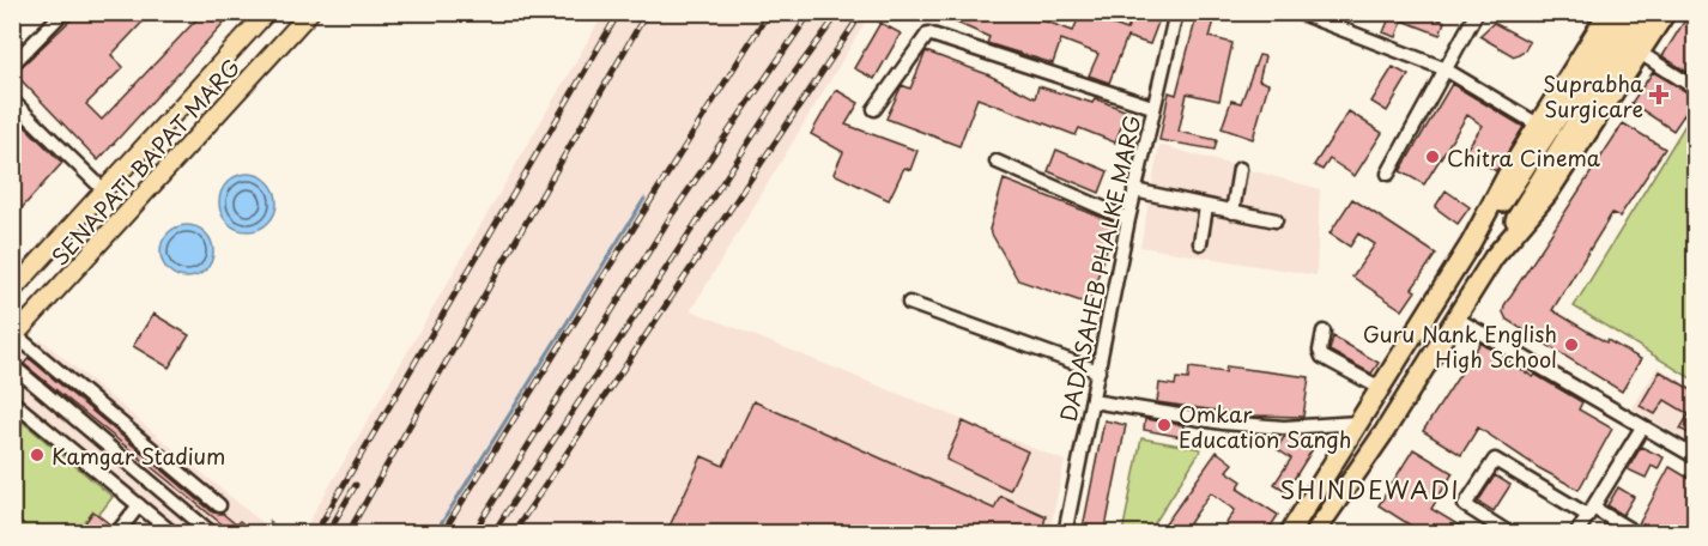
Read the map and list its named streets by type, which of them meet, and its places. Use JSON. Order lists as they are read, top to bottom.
{
  "streets": {
    "main road": ["SENAPATI BAPAT MARG"],
    "street": ["DADASAHEB PHALKE MARG"]
  },
  "districts": ["SHINDEWADI"],
  "places": {
    "health": ["Suprabha Surgicare"],
    "other": [
      "Chitra Cinema",
      "Guru Nank English High School",
      "Omkar Education Sangh",
      "Kamgar Stadium"
    ]
  }
}
